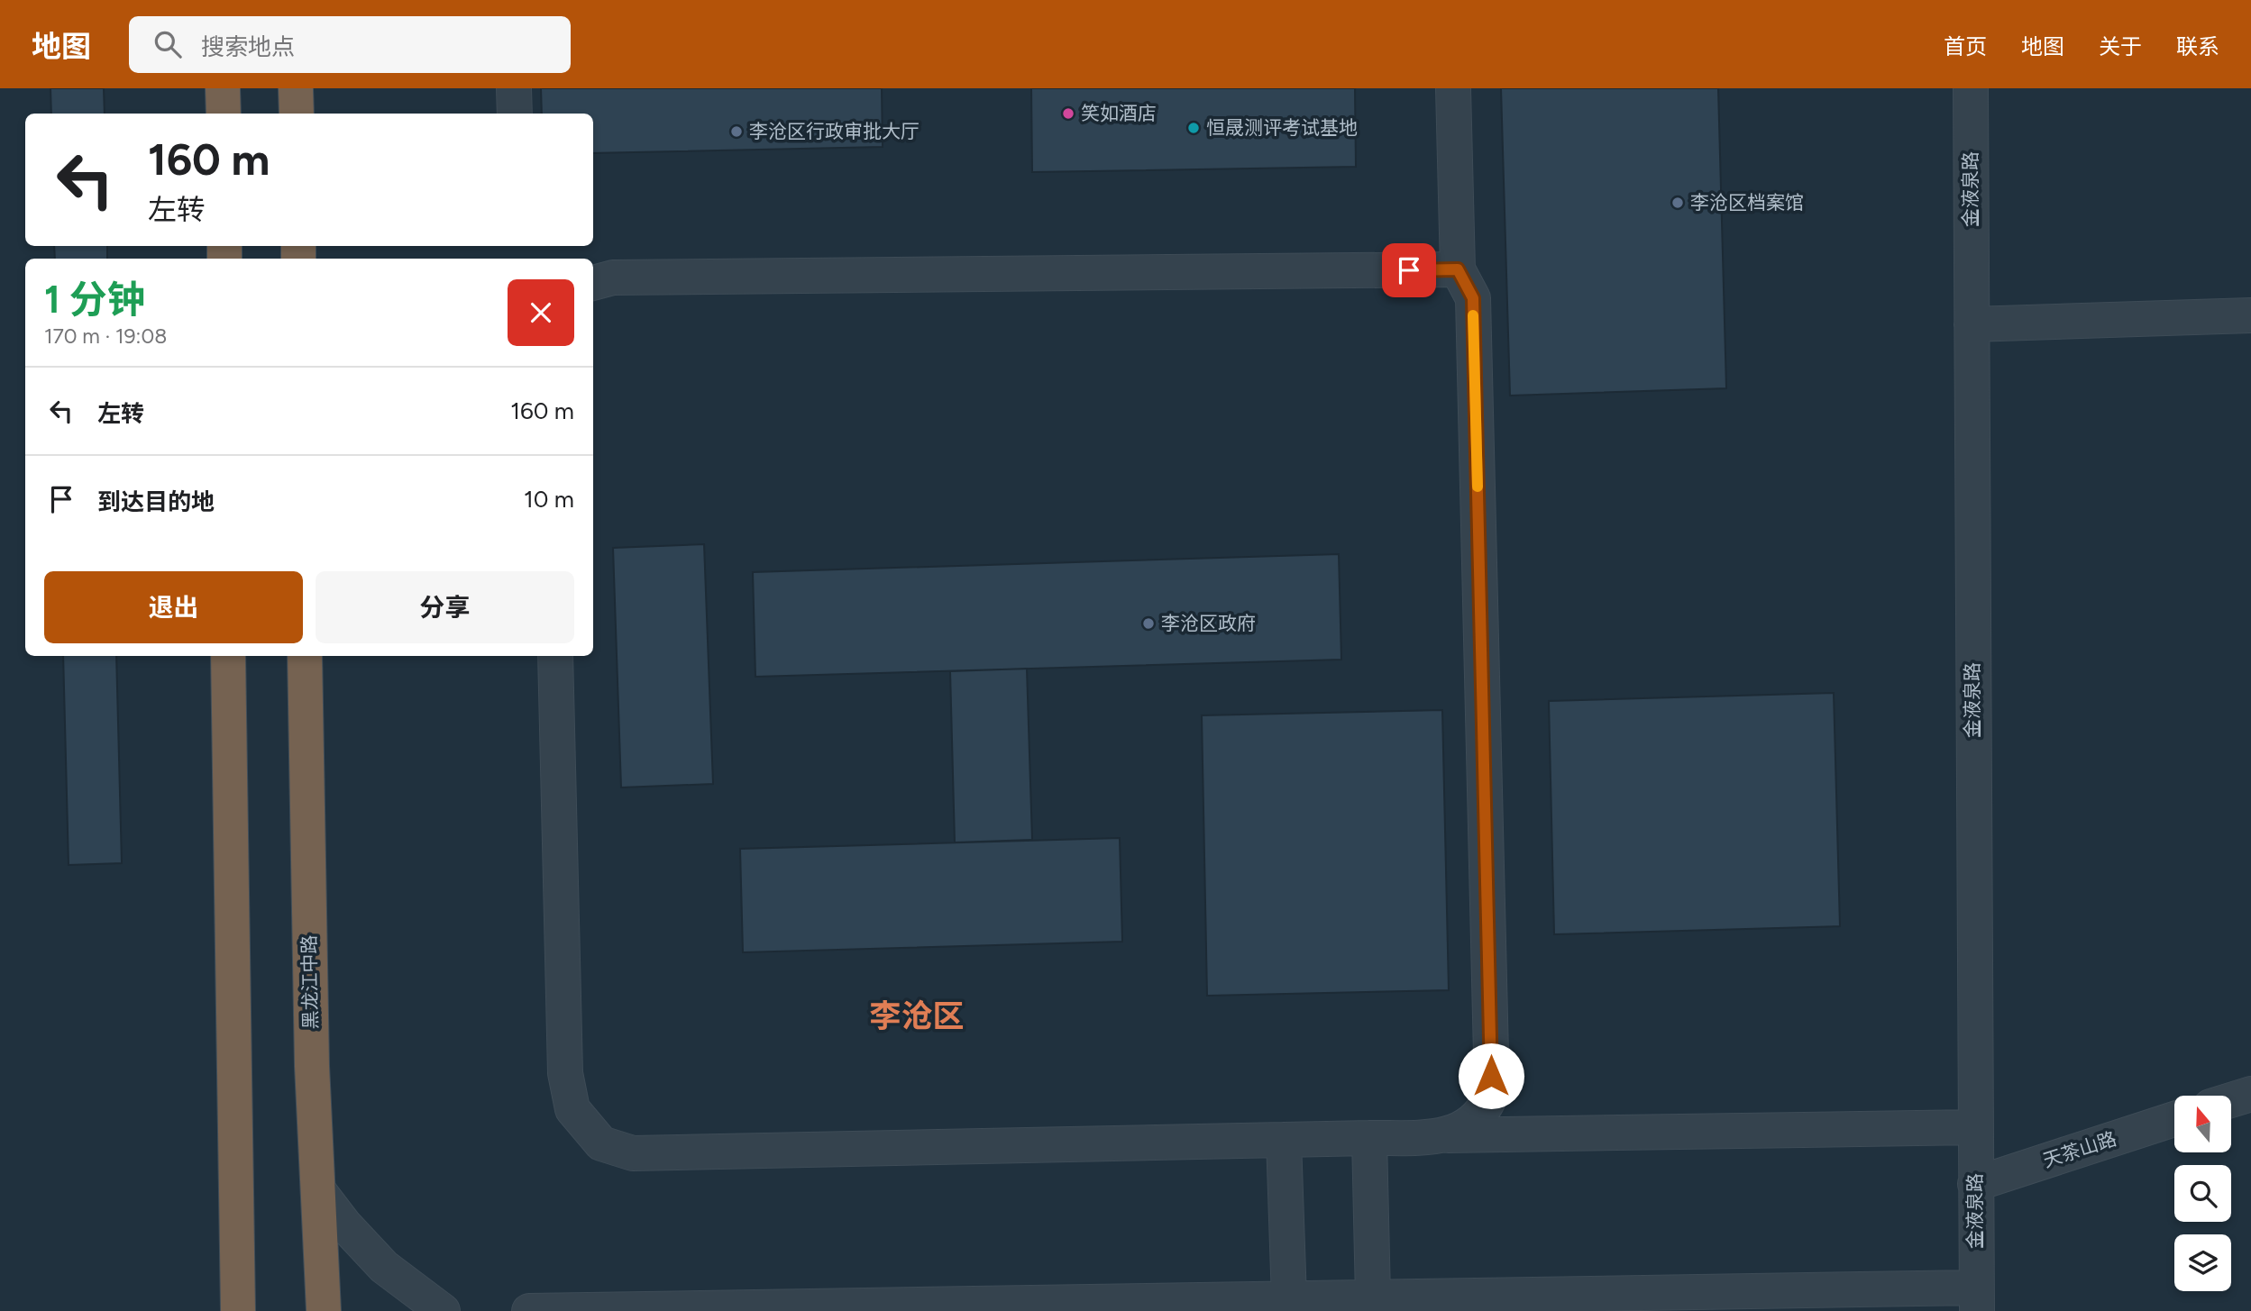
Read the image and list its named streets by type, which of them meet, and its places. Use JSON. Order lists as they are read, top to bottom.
{
  "streets": {
    "highway": ["黑龙江中路"],
    "street": ["金液泉路", "天茶山路"]
  },
  "crossings": [
    ["金液泉路", "天茶山路"]
  ],
  "districts": ["李沧区"],
  "places": [
    "笑如酒店",
    "恒晟测评考试基地",
    "李沧区行政审批大厅",
    "李沧区档案馆",
    "李沧区政府"
  ],
  "north": "top",
  "page": {
    "header": "地图",
    "search": "搜索地点",
    "nav": [
      "首页",
      "地图",
      "关于",
      "联系"
    ],
    "turn": ["160 m", "左转"],
    "heading": ["1 分钟", "170 m · 19:08"],
    "list": [
      {
        "name": "左转",
        "value": "160 m"
      },
      {
        "name": "到达目的地",
        "value": "10 m"
      }
    ],
    "buttons": ["退出", "分享"]
  }
}
